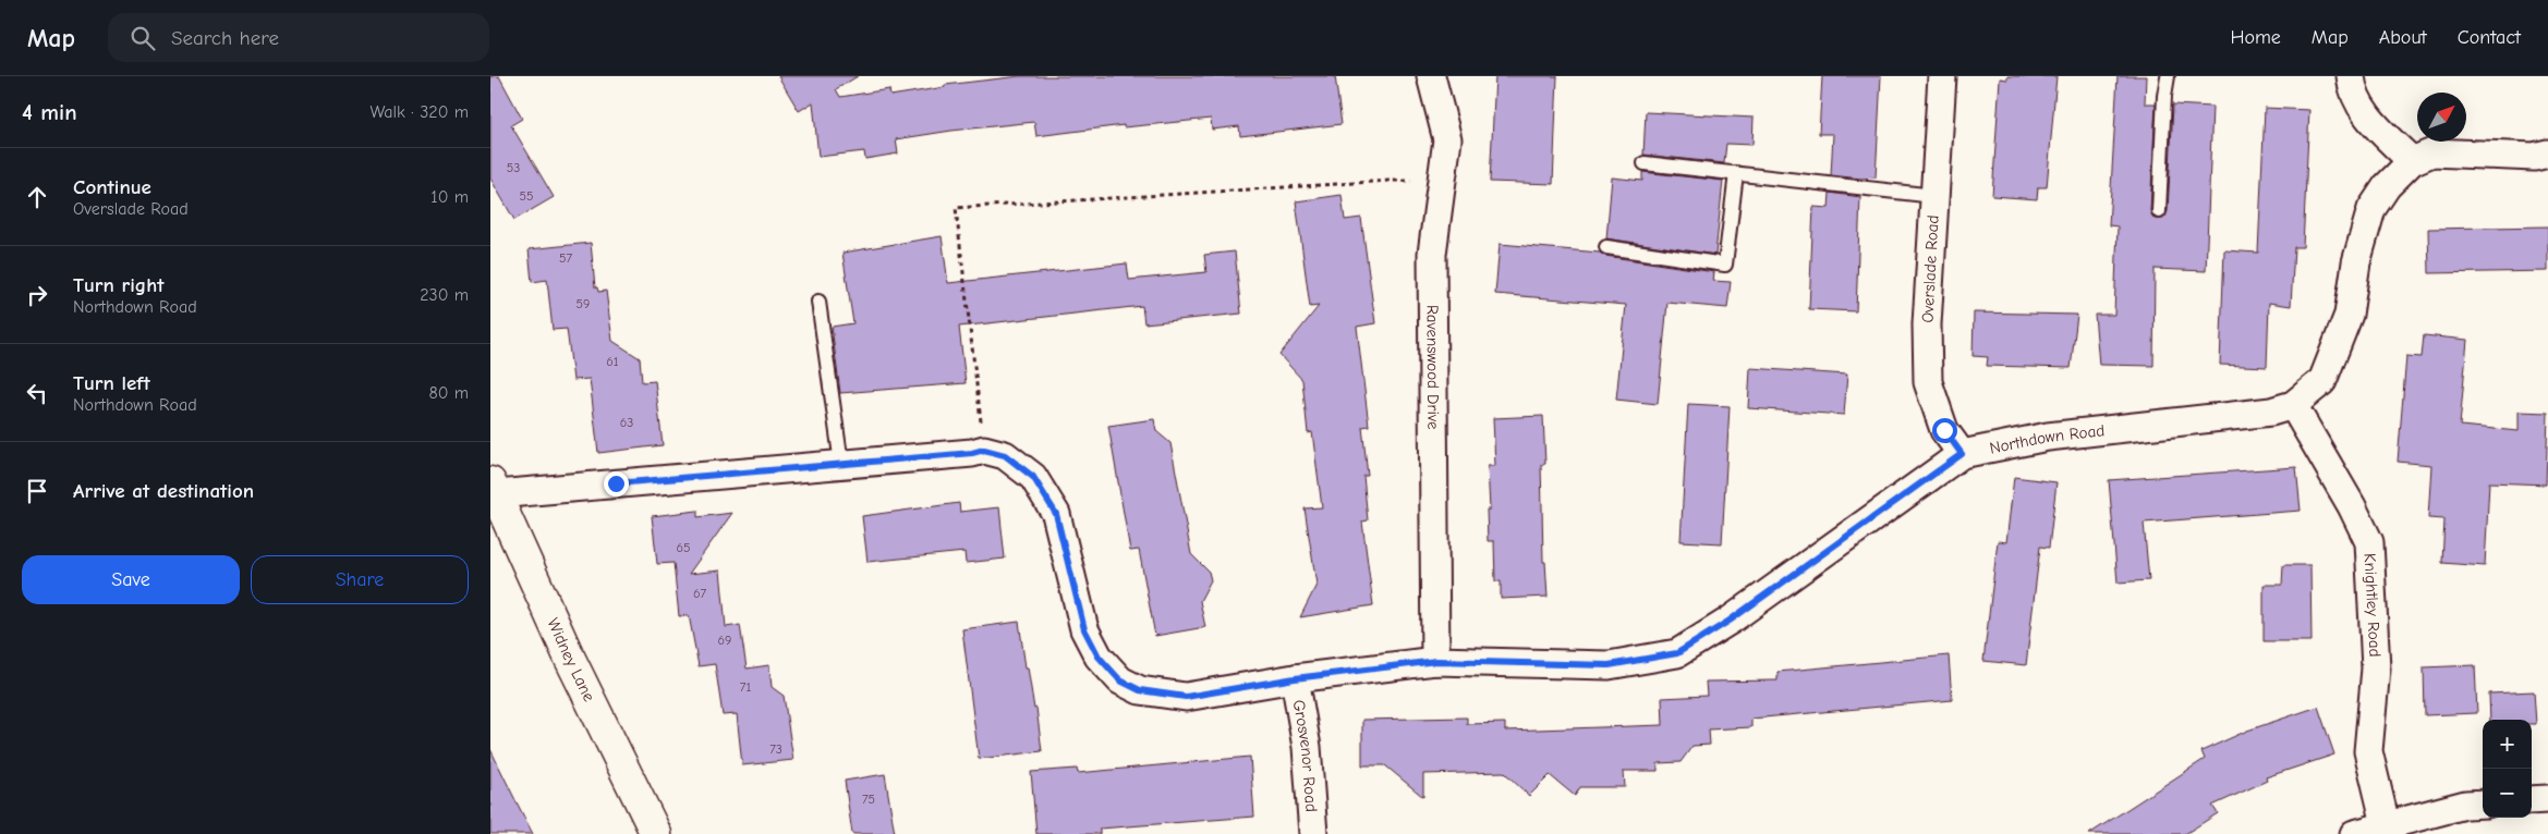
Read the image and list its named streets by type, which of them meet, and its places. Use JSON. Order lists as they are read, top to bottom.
{
  "streets": {
    "street": [
      "Overslade Road",
      "Ravenswood Drive",
      "Northdown Road",
      "Knightley Road",
      "Widney Lane",
      "Grosvenor Road"
    ]
  },
  "crossings": [
    ["Overslade Road", "Northdown Road"],
    ["Ravenswood Drive", "Northdown Road"],
    ["Northdown Road", "Knightley Road"],
    ["Northdown Road", "Widney Lane"],
    ["Northdown Road", "Grosvenor Road"]
  ],
  "house_numbers": [
    "53",
    "55",
    "57",
    "59",
    "61",
    "63",
    "65",
    "67",
    "69",
    "71",
    "73",
    "75"
  ],
  "north": "top right",
  "page": {
    "header": "Map",
    "search": "Search here",
    "nav": [
      "Home",
      "Map",
      "About",
      "Contact"
    ],
    "heading": ["4 min", "Walk · 320 m"],
    "list": [
      ["Continue", "Overslade Road", "10 m"],
      ["Turn right", "Northdown Road", "230 m"],
      ["Turn left", "Northdown Road", "80 m"],
      "Arrive at destination"
    ],
    "buttons": ["Save", "Share"],
    "map_buttons": ["+", "−"]
  }
}
